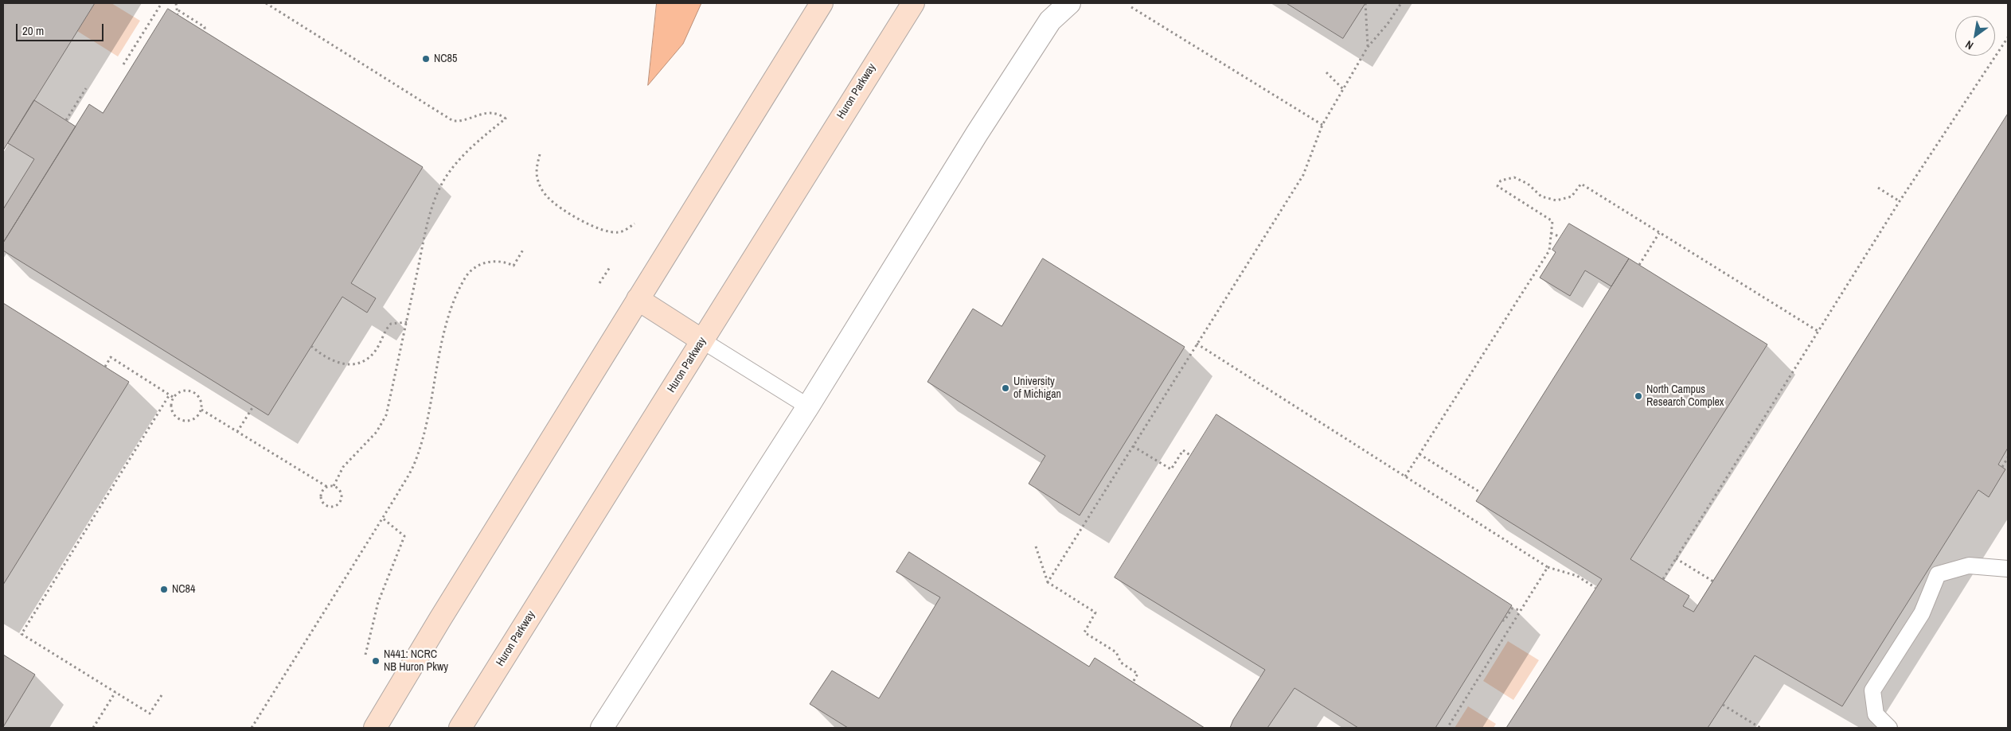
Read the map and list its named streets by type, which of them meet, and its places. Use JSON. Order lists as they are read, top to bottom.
{
  "streets": {
    "main road": ["Huron Parkway"]
  },
  "places": [
    "NC85",
    "University of Michigan",
    "North Campus Research Complex",
    "NC84",
    "N441: NCRC NB Huron Pkwy"
  ],
  "scale_bar": "20 m",
  "north": "bottom left"
}
